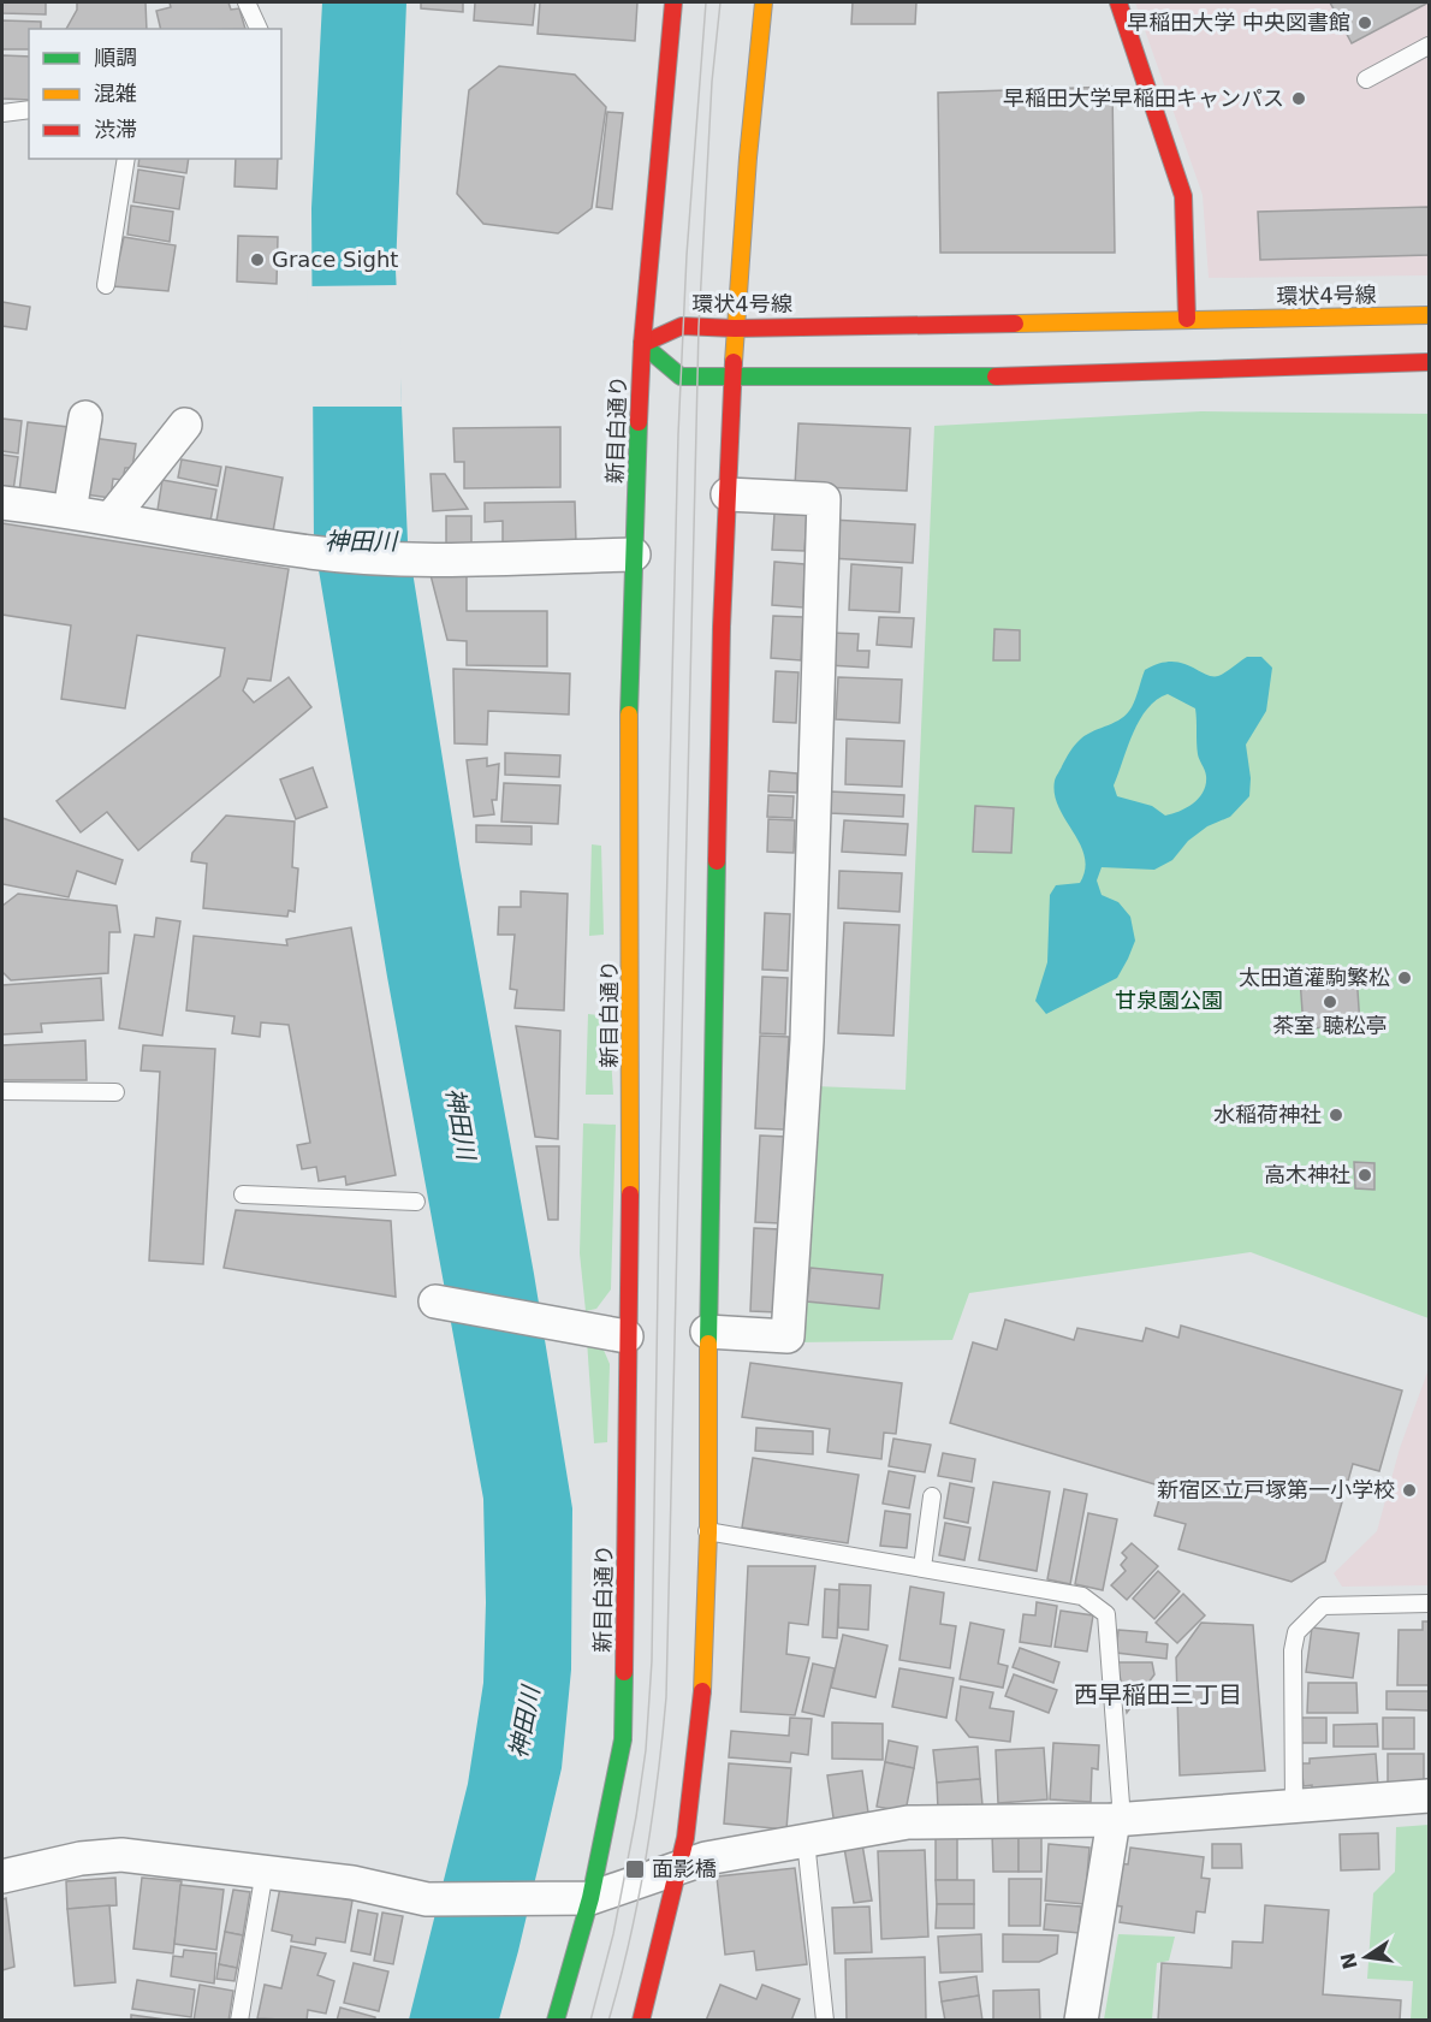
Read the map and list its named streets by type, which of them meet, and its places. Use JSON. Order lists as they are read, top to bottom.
{
  "streets": {
    "main road": ["環状4号線", "新目白通り"]
  },
  "crossings": [
    ["環状4号線", "新目白通り"]
  ],
  "districts": ["西早稲田三丁目"],
  "water": ["神田川"],
  "parks": ["甘泉園公園"],
  "places": {
    "other": [
      "早稲田大学 中央図書館",
      "早稲田大学早稲田キャンパス",
      "Grace Sight",
      "太田道灌駒繁松",
      "茶室 聴松亭",
      "水稲荷神社",
      "高木神社",
      "新宿区立戸塚第一小学校"
    ],
    "transit": ["面影橋"]
  },
  "legend": ["順調", "混雑", "渋滞"],
  "north": "left"
}
